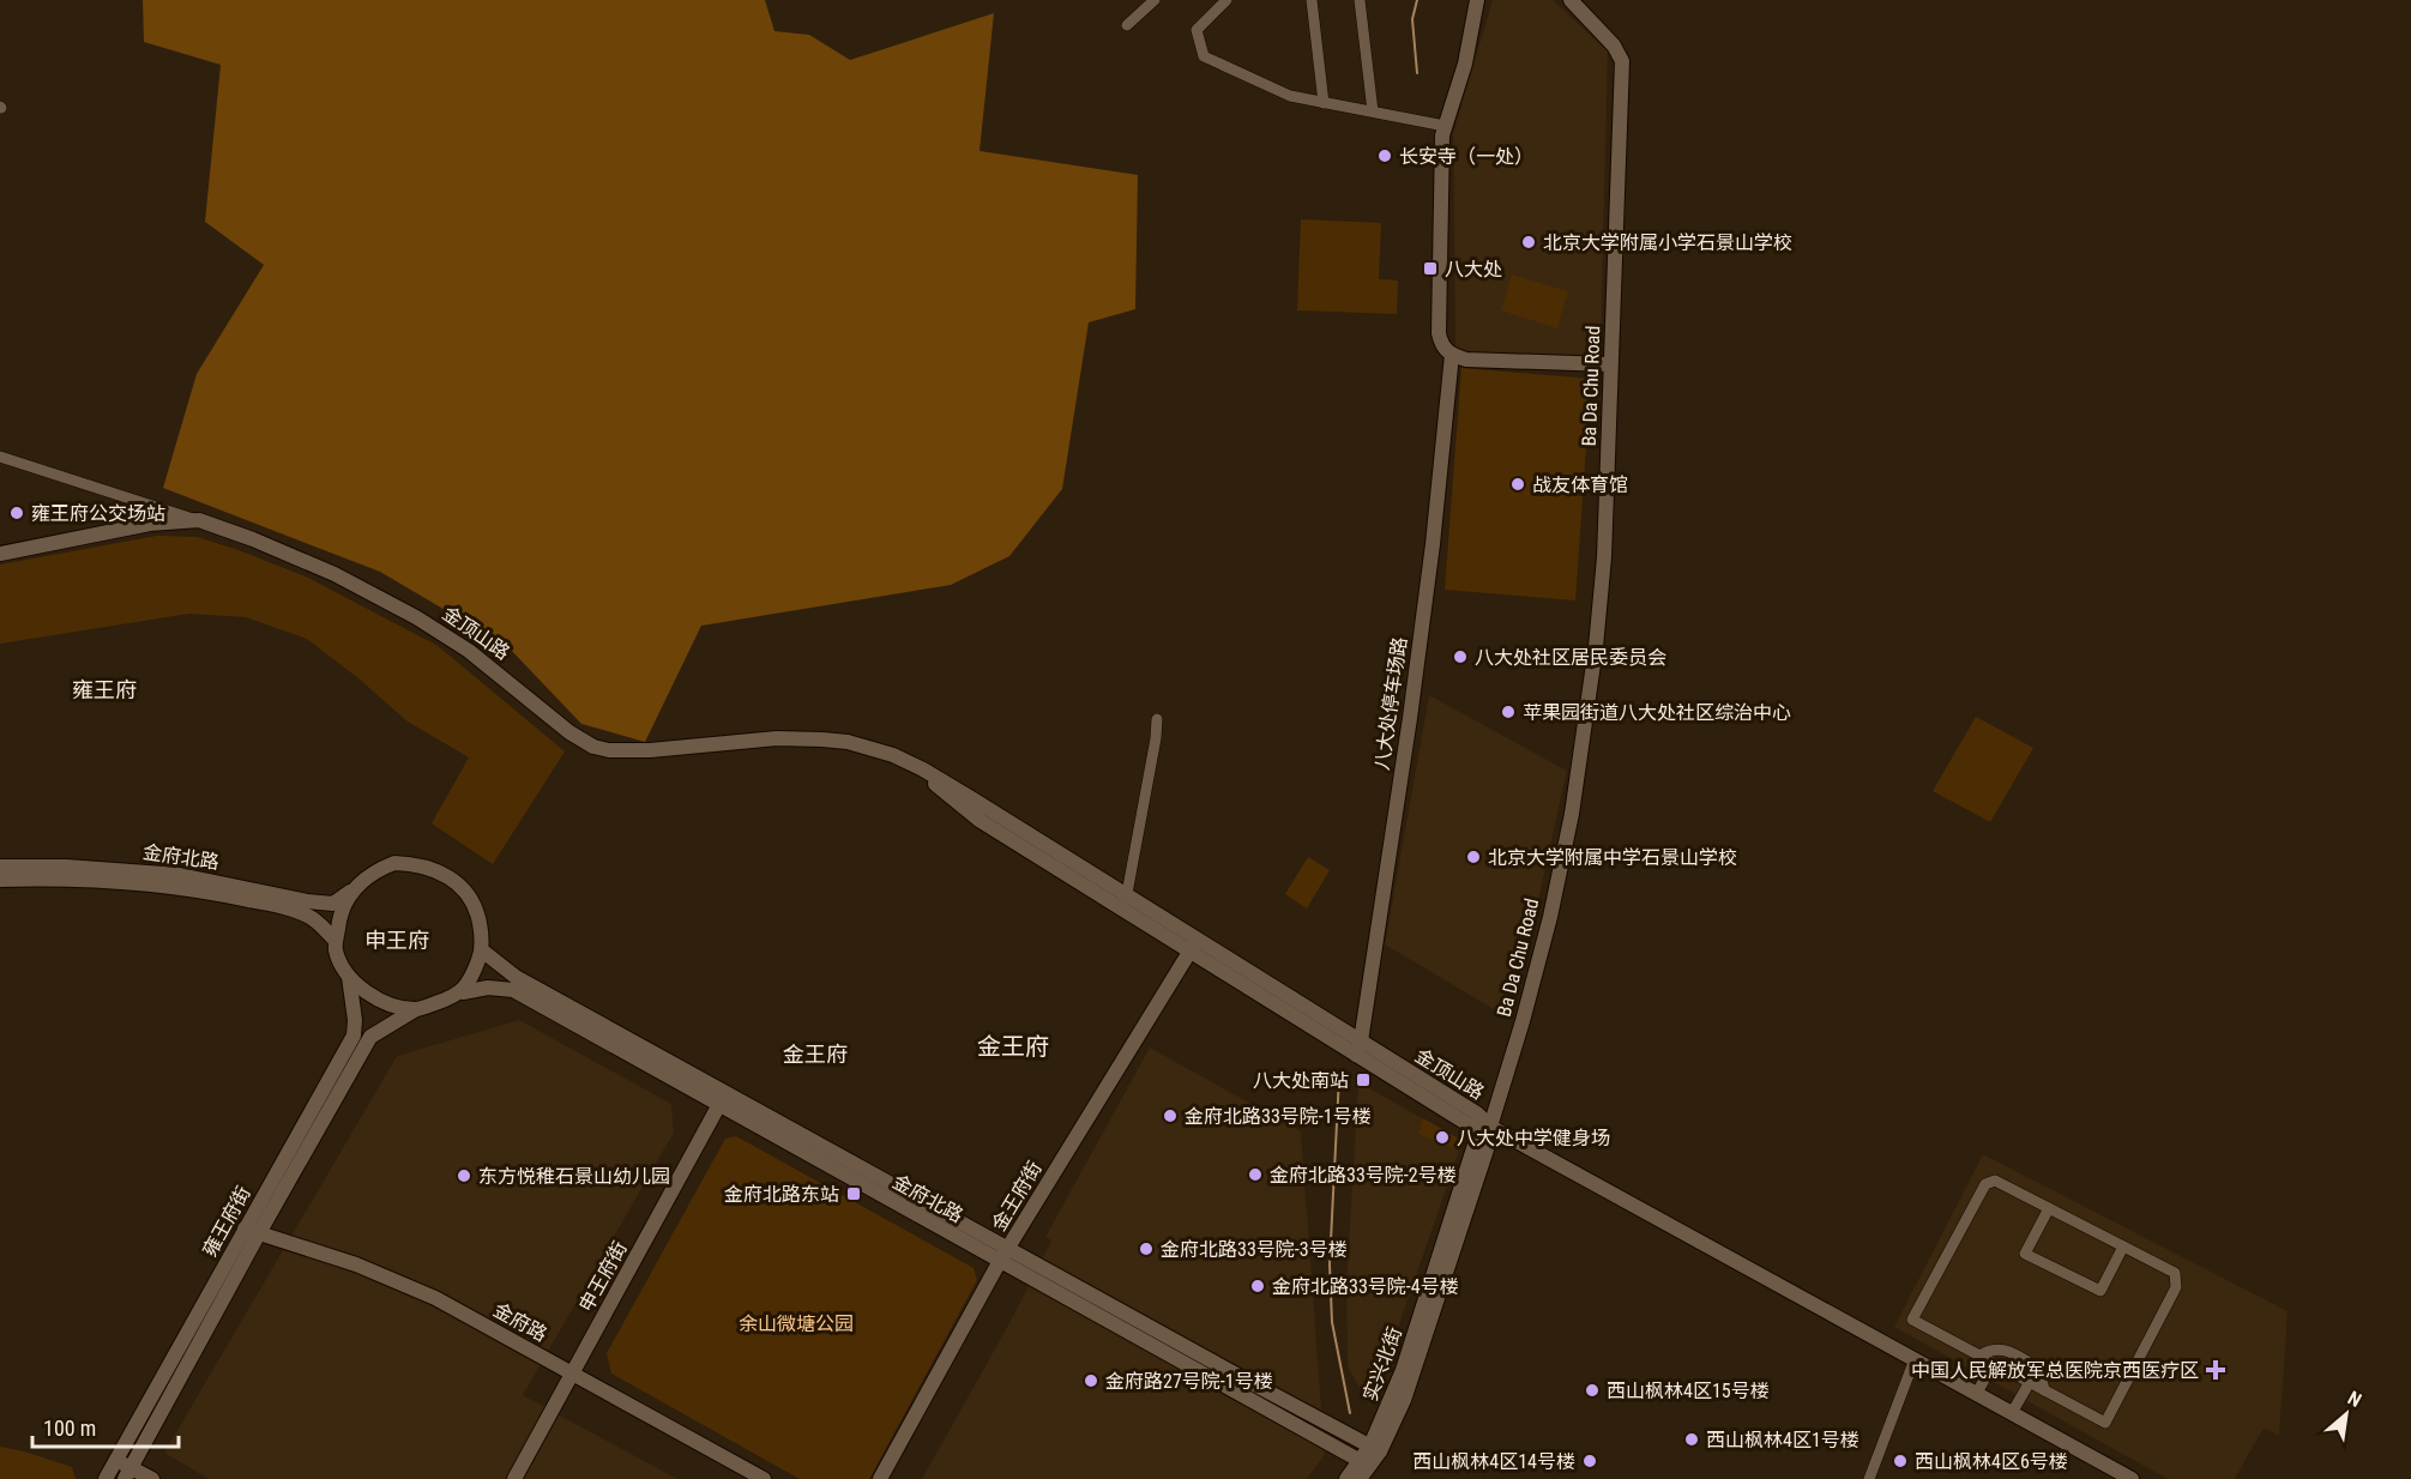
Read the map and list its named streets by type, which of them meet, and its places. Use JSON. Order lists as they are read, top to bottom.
{
  "streets": {
    "street": [
      "Ba Da Chu Road",
      "金顶山路",
      "八大处停车场路",
      "金府北路",
      "金王府街",
      "雍王府街",
      "申王府街",
      "金府路",
      "实兴北街"
    ]
  },
  "crossings": [
    ["Ba Da Chu Road", "金顶山路"],
    ["Ba Da Chu Road", "实兴北街"],
    ["金顶山路", "八大处停车场路"],
    ["金顶山路", "金王府街"],
    ["金顶山路", "实兴北街"],
    ["金府北路", "金王府街"],
    ["金府北路", "雍王府街"],
    ["金府北路", "申王府街"],
    ["金府北路", "实兴北街"],
    ["雍王府街", "金府路"],
    ["申王府街", "金府路"]
  ],
  "districts": [
    "雍王府",
    "申王府",
    "金王府",
    "金王府"
  ],
  "parks": ["余山微塘公园"],
  "places": {
    "other": [
      "长安寺（一处）",
      "北京大学附属小学石景山学校",
      "战友体育馆",
      "雍王府公交场站",
      "八大处社区居民委员会",
      "苹果园街道八大处社区综治中心",
      "北京大学附属中学石景山学校",
      "金府北路33号院-1号楼",
      "八大处中学健身场",
      "金府北路33号院-2号楼",
      "东方悦稚石景山幼儿园",
      "金府北路33号院-3号楼",
      "金府北路33号院-4号楼",
      "金府路27号院-1号楼",
      "西山枫林4区15号楼",
      "西山枫林4区1号楼",
      "西山枫林4区14号楼",
      "西山枫林4区6号楼"
    ],
    "transit": ["八大处", "八大处南站", "金府北路东站"],
    "health": ["中国人民解放军总医院京西医疗区"]
  },
  "scale_bar": "100 m",
  "north": "top right"
}
